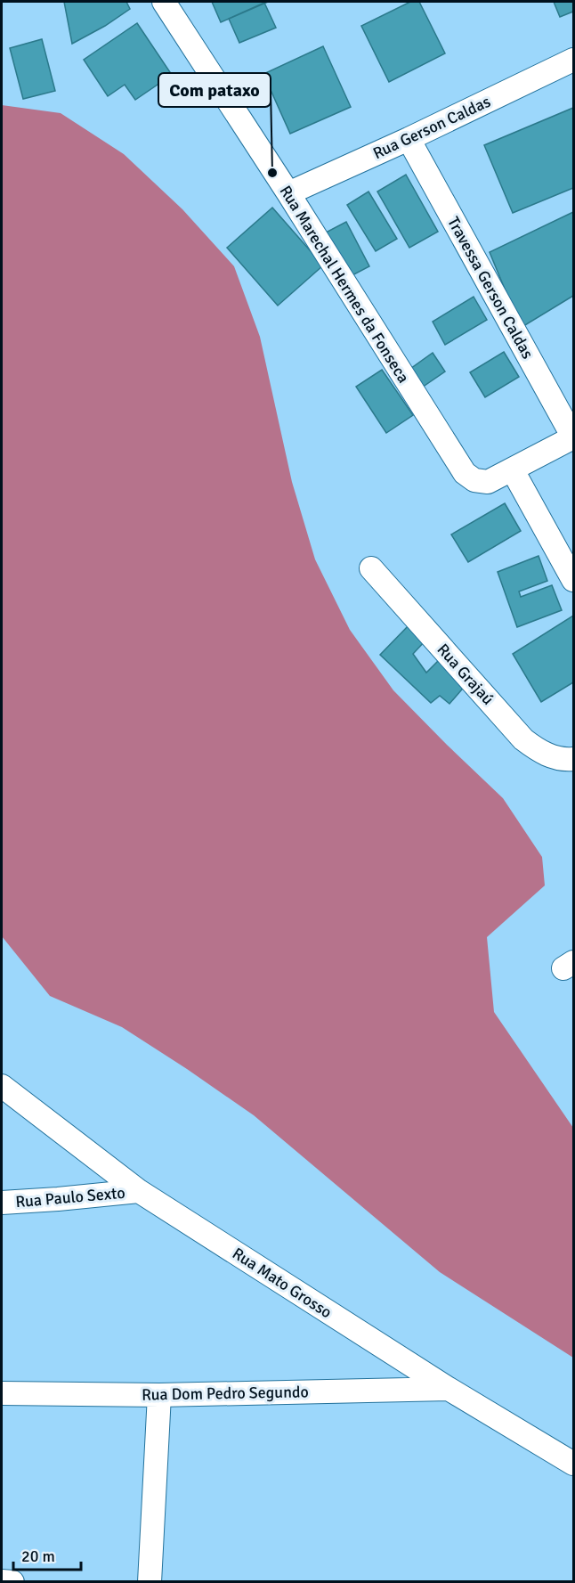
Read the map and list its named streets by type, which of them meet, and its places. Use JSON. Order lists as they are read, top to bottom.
{
  "streets": {
    "street": [
      "Rua Gerson Caldas",
      "Rua Marechal Hermes da Fonseca",
      "Travessa Gerson Caldas",
      "Rua Grajaú",
      "Rua Paulo Sexto",
      "Rua Mato Grosso",
      "Rua Dom Pedro Segundo"
    ]
  },
  "crossings": [
    ["Rua Gerson Caldas", "Rua Marechal Hermes da Fonseca"],
    ["Rua Gerson Caldas", "Travessa Gerson Caldas"],
    ["Rua Marechal Hermes da Fonseca", "Travessa Gerson Caldas"],
    ["Rua Paulo Sexto", "Rua Mato Grosso"],
    ["Rua Mato Grosso", "Rua Dom Pedro Segundo"]
  ],
  "places": ["Com pataxo"],
  "scale_bar": "20 m"
}
